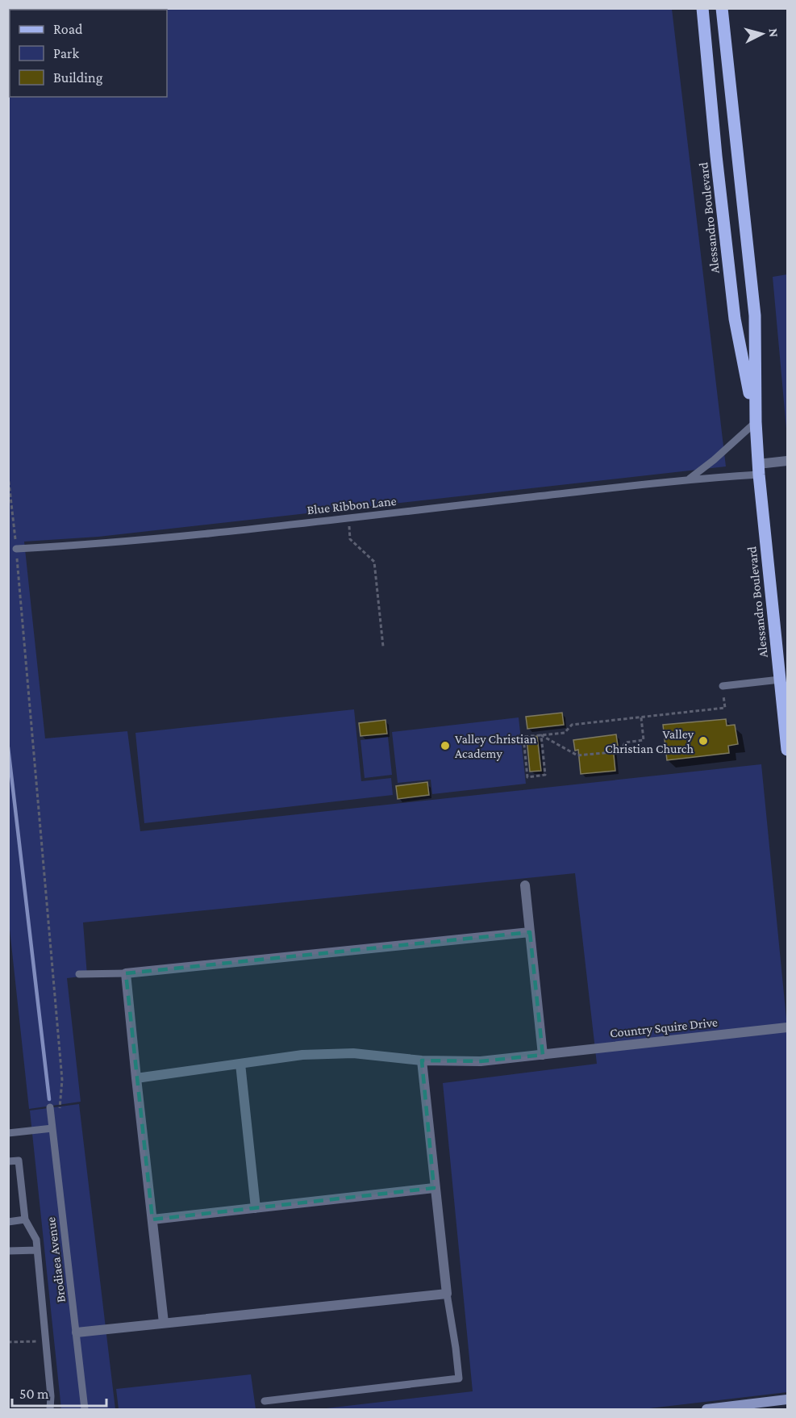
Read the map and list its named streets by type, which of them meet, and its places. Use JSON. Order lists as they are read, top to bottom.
{
  "streets": {
    "main road": ["Alessandro Boulevard"],
    "street": ["Country Squire Drive"],
    "lane": ["Blue Ribbon Lane", "Brodiaea Avenue"]
  },
  "crossings": [
    ["Alessandro Boulevard", "Blue Ribbon Lane"]
  ],
  "places": ["Valley Christian Church", "Valley Christian Academy"],
  "legend": ["Road", "Park", "Building"],
  "scale_bar": "50 m",
  "north": "right"
}
